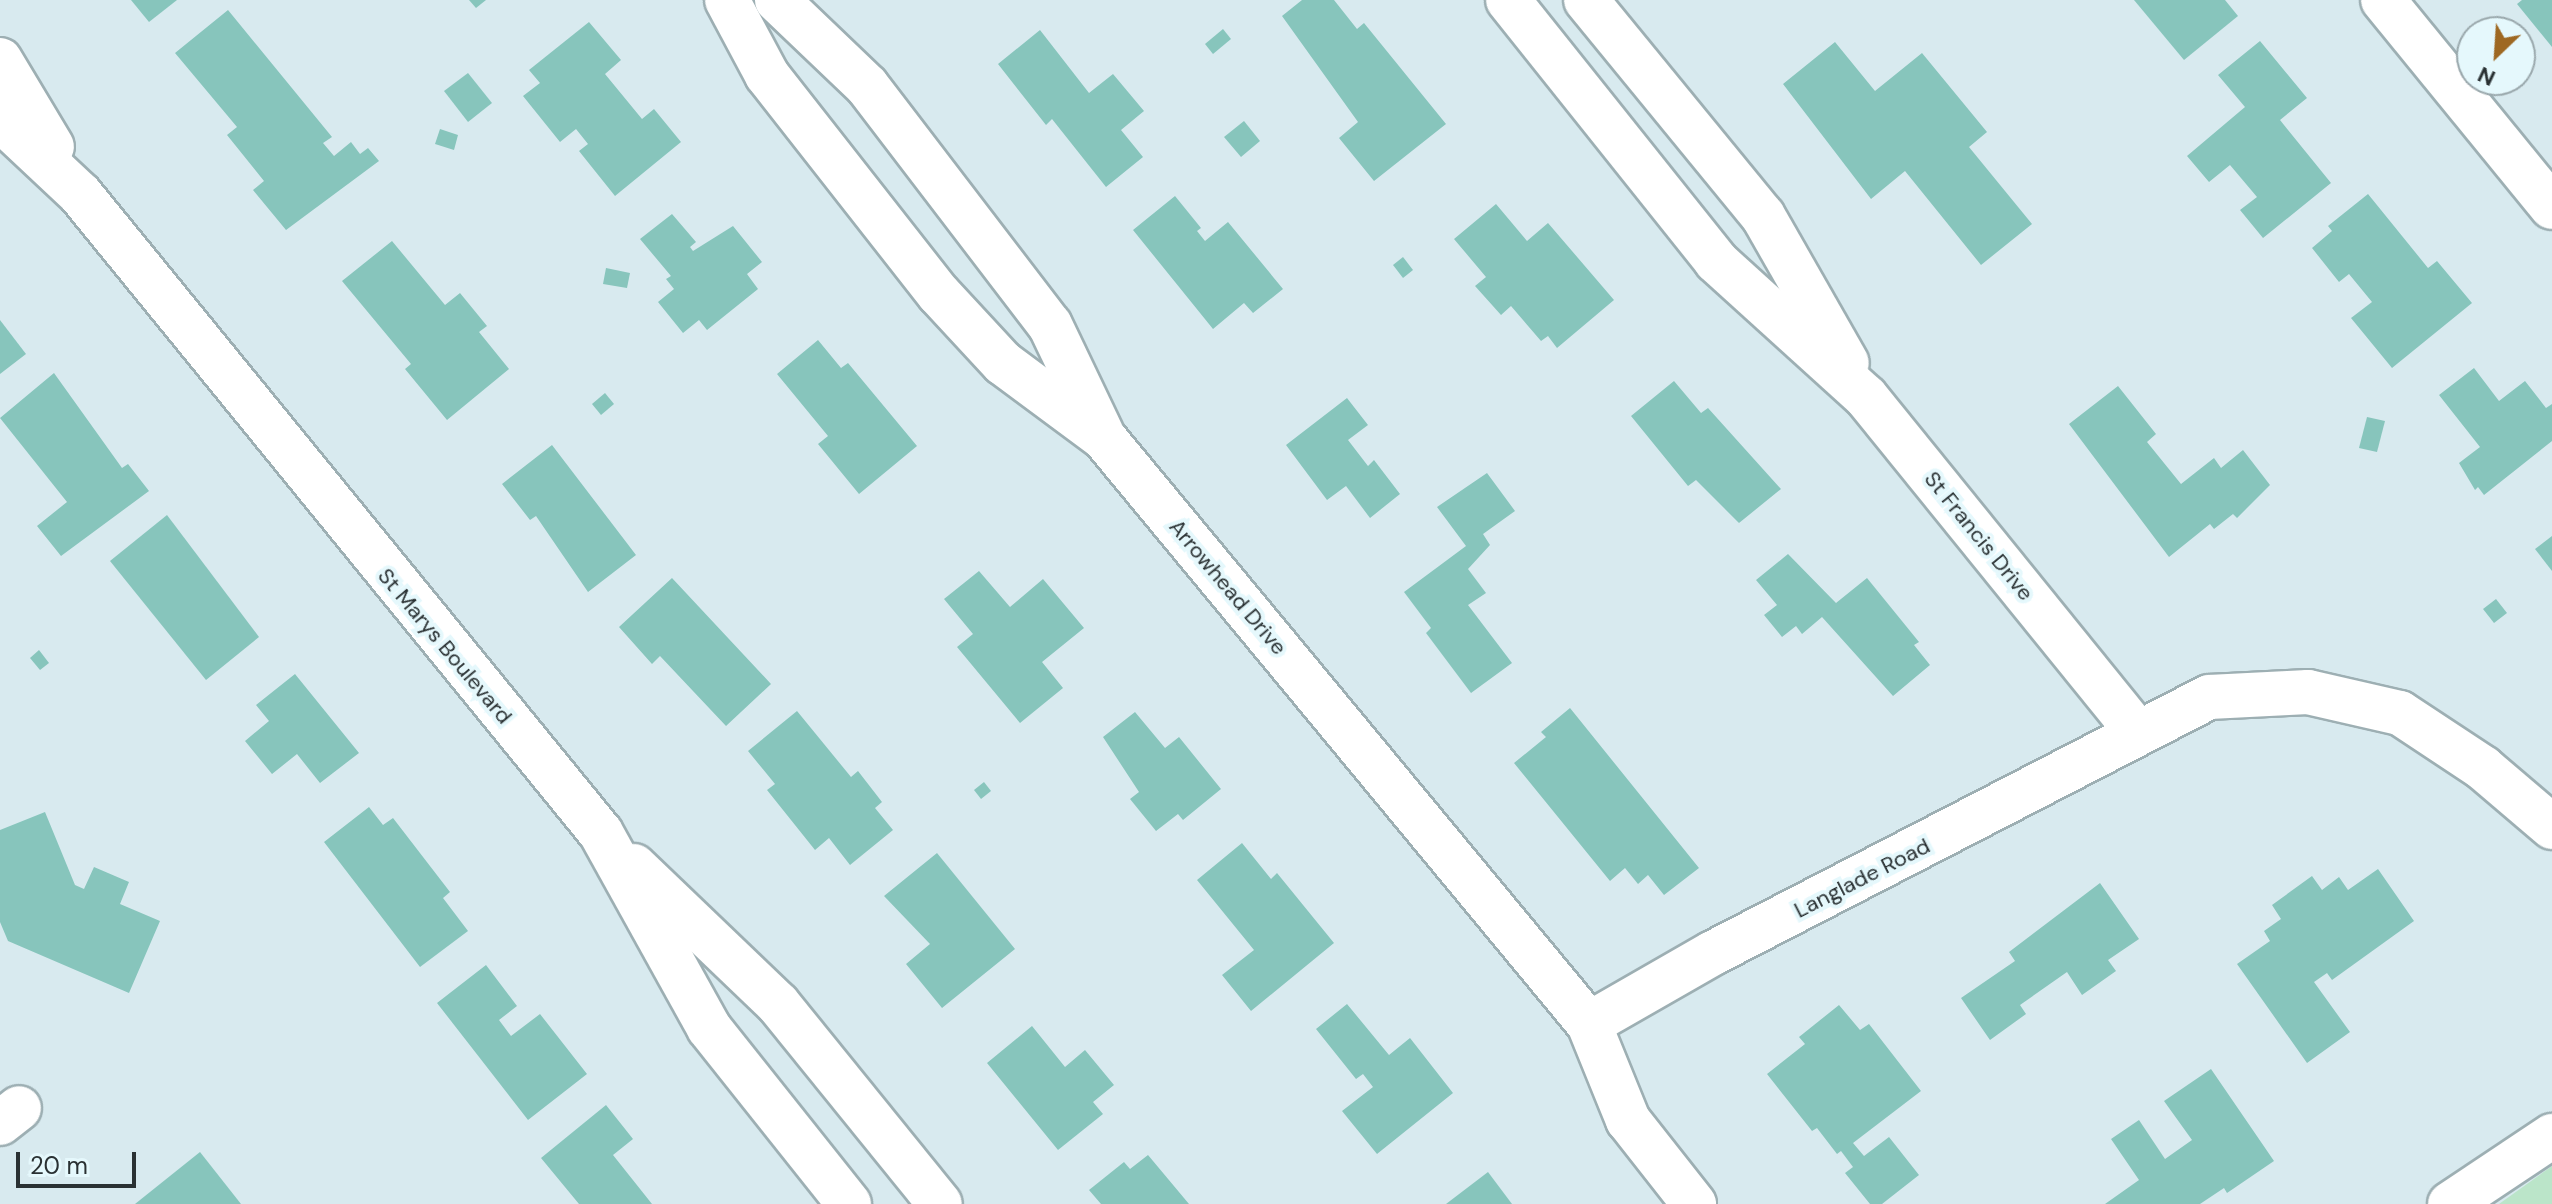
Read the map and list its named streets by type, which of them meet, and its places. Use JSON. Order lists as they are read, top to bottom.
{
  "streets": {
    "street": [
      "St Francis Drive",
      "Arrowhead Drive",
      "St Marys Boulevard",
      "Langlade Road"
    ]
  },
  "crossings": [
    ["St Francis Drive", "Langlade Road"],
    ["Arrowhead Drive", "Langlade Road"]
  ],
  "scale_bar": "20 m",
  "north": "bottom left"
}
